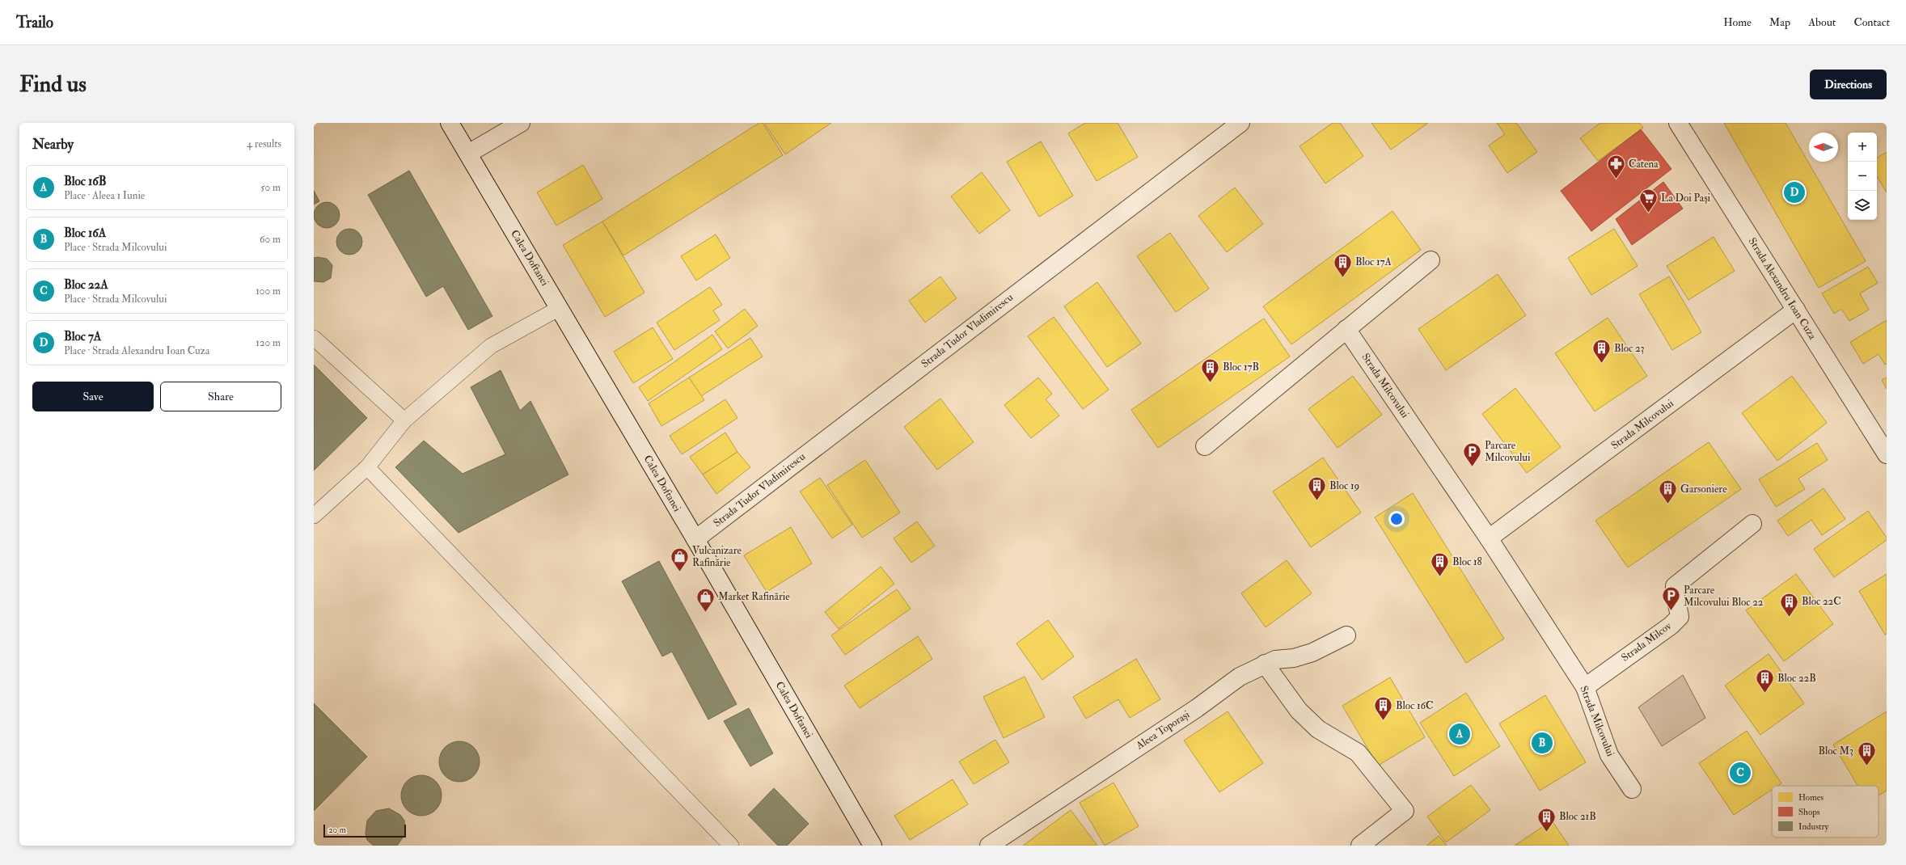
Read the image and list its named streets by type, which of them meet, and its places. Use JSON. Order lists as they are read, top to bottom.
{
  "streets": {
    "street": [
      "Calea Doftanei",
      "Strada Alexandru Ioan Cuza",
      "Strada Tudor Vladimirescu",
      "Strada Milcovului",
      "Strada Milcov",
      "Aleea Toporași"
    ]
  },
  "crossings": [
    ["Calea Doftanei", "Strada Tudor Vladimirescu"],
    ["Strada Alexandru Ioan Cuza", "Strada Milcovului"],
    ["Strada Milcovului", "Strada Milcov"]
  ],
  "places": {
    "pharmacy": ["Catena"],
    "supermarket": ["La Doi Pași"],
    "building": [
      "Bloc 17A",
      "Bloc 23",
      "Bloc 17B",
      "Bloc 19",
      "Garsoniere",
      "Bloc 18",
      "Bloc 22C",
      "Bloc 22B",
      "Bloc 16C",
      "Bloc M3",
      "Bloc 21B"
    ],
    "parking": ["Parcare Milcovului", "Parcare Milcovului Bloc 22"],
    "shop": ["Vulcanizare Rafinărie", "Market Rafinărie"]
  },
  "legend": ["Homes", "Shops", "Industry"],
  "scale_bar": "20 m",
  "north": "left",
  "page": {
    "header": "Trailo",
    "nav": [
      "Home",
      "Map",
      "About",
      "Contact"
    ],
    "buttons": [
      "Directions",
      ["Save", "Share"]
    ],
    "title": "Find us",
    "heading": ["Nearby", "4 results"],
    "map_buttons": ["+", "−"],
    "list": [
      {
        "mark": "A",
        "name": "Bloc 16B",
        "note": "Place · Aleea 1 Iunie",
        "value": "50 m"
      },
      {
        "mark": "B",
        "name": "Bloc 16A",
        "note": "Place · Strada Milcovului",
        "value": "60 m"
      },
      {
        "mark": "C",
        "name": "Bloc 22A",
        "note": "Place · Strada Milcovului",
        "value": "100 m"
      },
      {
        "mark": "D",
        "name": "Bloc 7A",
        "note": "Place · Strada Alexandru Ioan Cuza",
        "value": "120 m"
      }
    ],
    "pins": [
      "D",
      "A",
      "B",
      "C"
    ],
    "scale": "20 m"
  }
}
